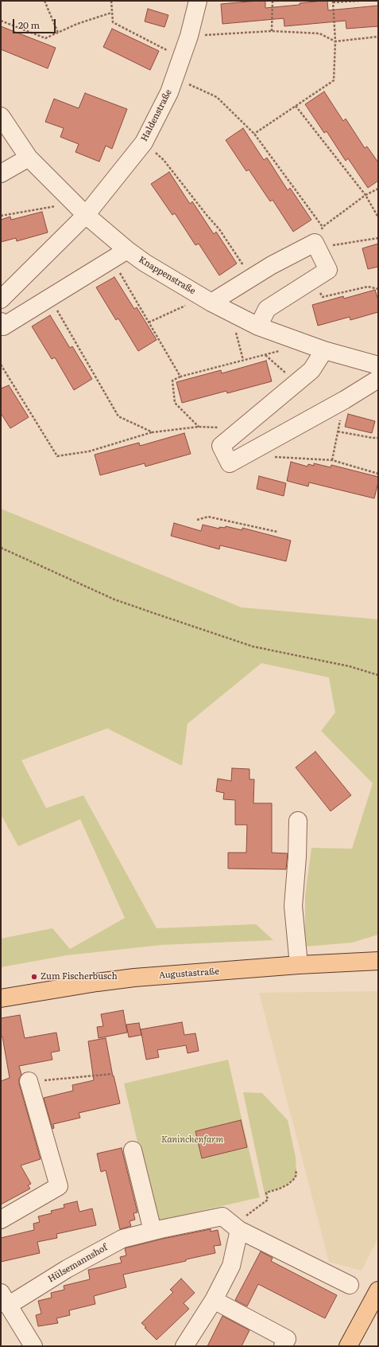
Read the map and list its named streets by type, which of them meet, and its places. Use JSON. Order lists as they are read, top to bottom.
{
  "streets": {
    "main road": ["Augustastraße"],
    "street": ["Haldenstraße", "Knappenstraße", "Hülsemannshof"]
  },
  "crossings": [
    ["Haldenstraße", "Knappenstraße"]
  ],
  "parks": ["Kaninchenfarm"],
  "places": ["Zum Fischerbusch"],
  "scale_bar": "20 m"
}
